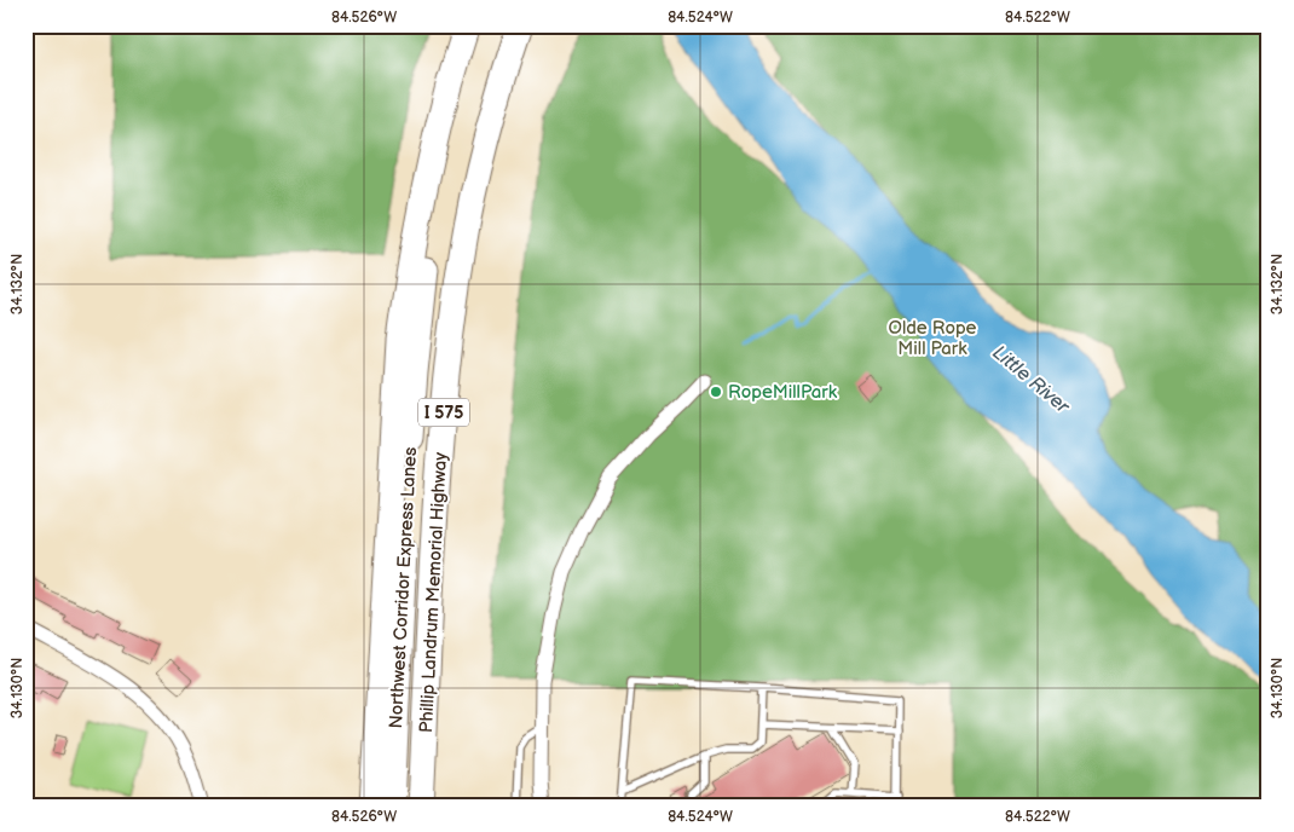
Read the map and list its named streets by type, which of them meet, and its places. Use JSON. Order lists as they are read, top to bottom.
{
  "streets": {
    "highway": ["I 575", "Northwest Corridor Express Lanes", "Phillip Landrum Memorial Highway"]
  },
  "crossings": [
    ["I 575", "Northwest Corridor Express Lanes"]
  ],
  "water": ["Little River"],
  "parks": ["Olde Rope Mill Park"],
  "places": ["RopeMillPark"],
  "coordinates": [
    "84.526°W",
    "84.524°W",
    "84.522°W",
    "34.132°N",
    "34.130°N"
  ]
}
